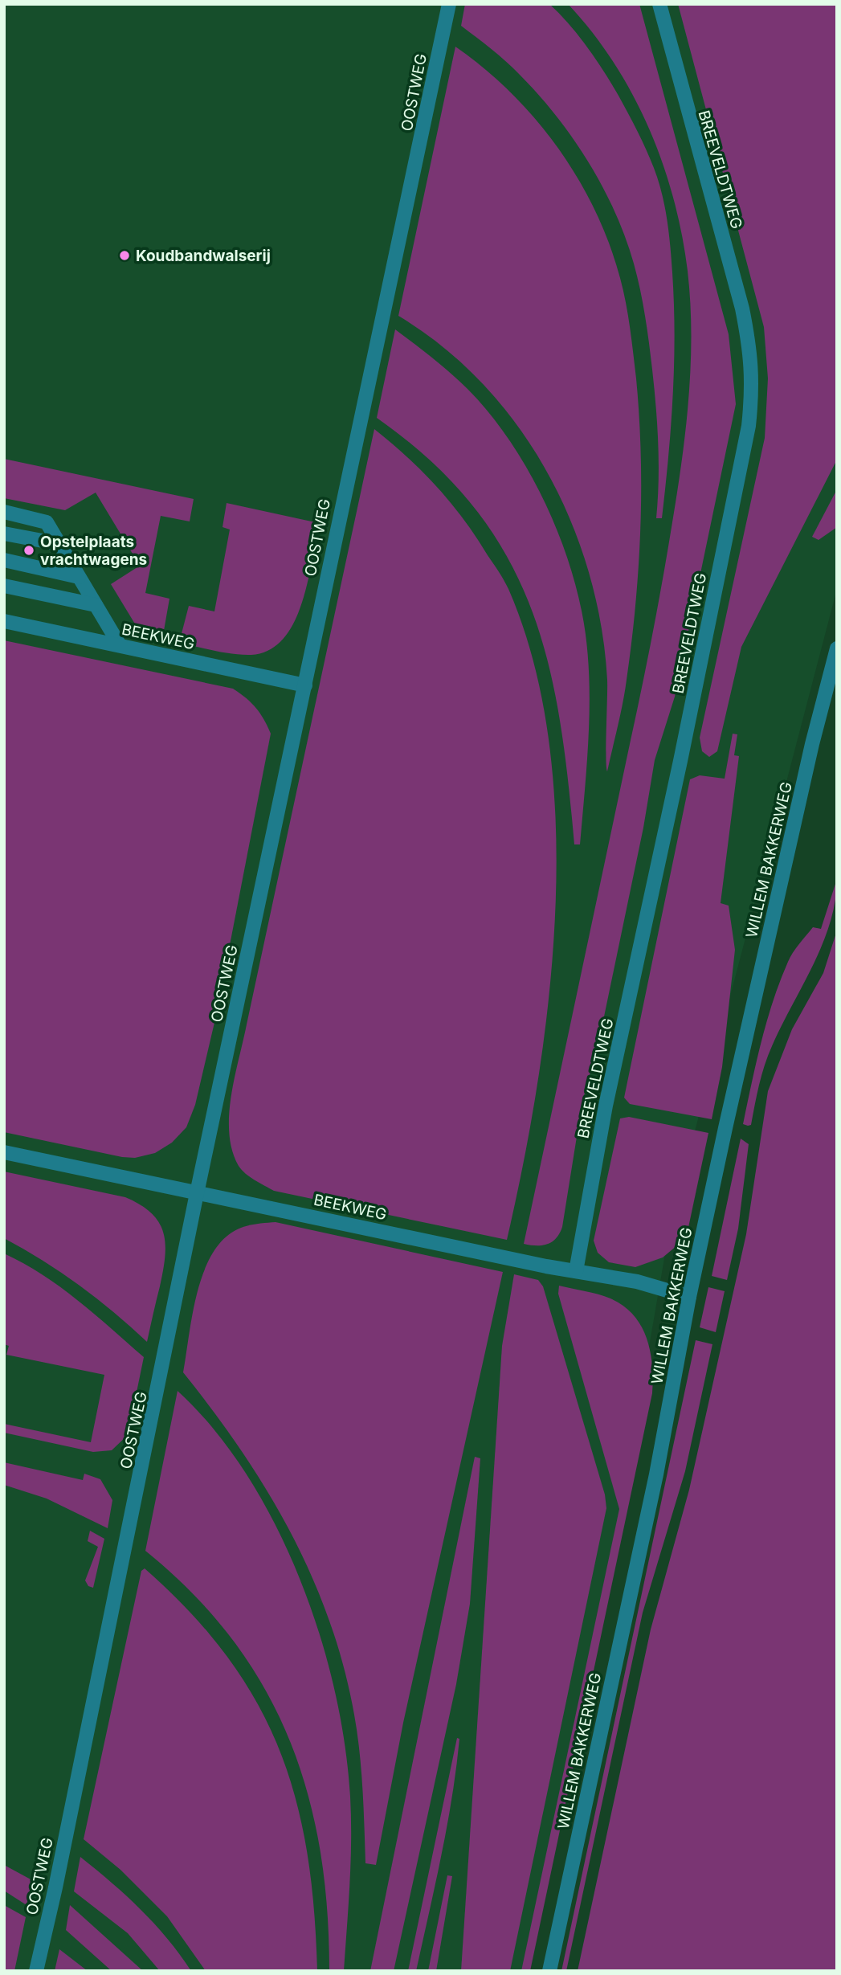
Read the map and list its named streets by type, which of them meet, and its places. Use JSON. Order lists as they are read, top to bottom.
{
  "streets": {
    "lane": [
      "OOSTWEG",
      "BREEVELDTWEG",
      "BEEKWEG",
      "WILLEM BAKKERWEG"
    ]
  },
  "crossings": [
    ["OOSTWEG", "BEEKWEG"],
    ["BREEVELDTWEG", "BEEKWEG"],
    ["BEEKWEG", "WILLEM BAKKERWEG"]
  ],
  "places": ["Koudbandwalserij", "Opstelplaats vrachtwagens"]
}
